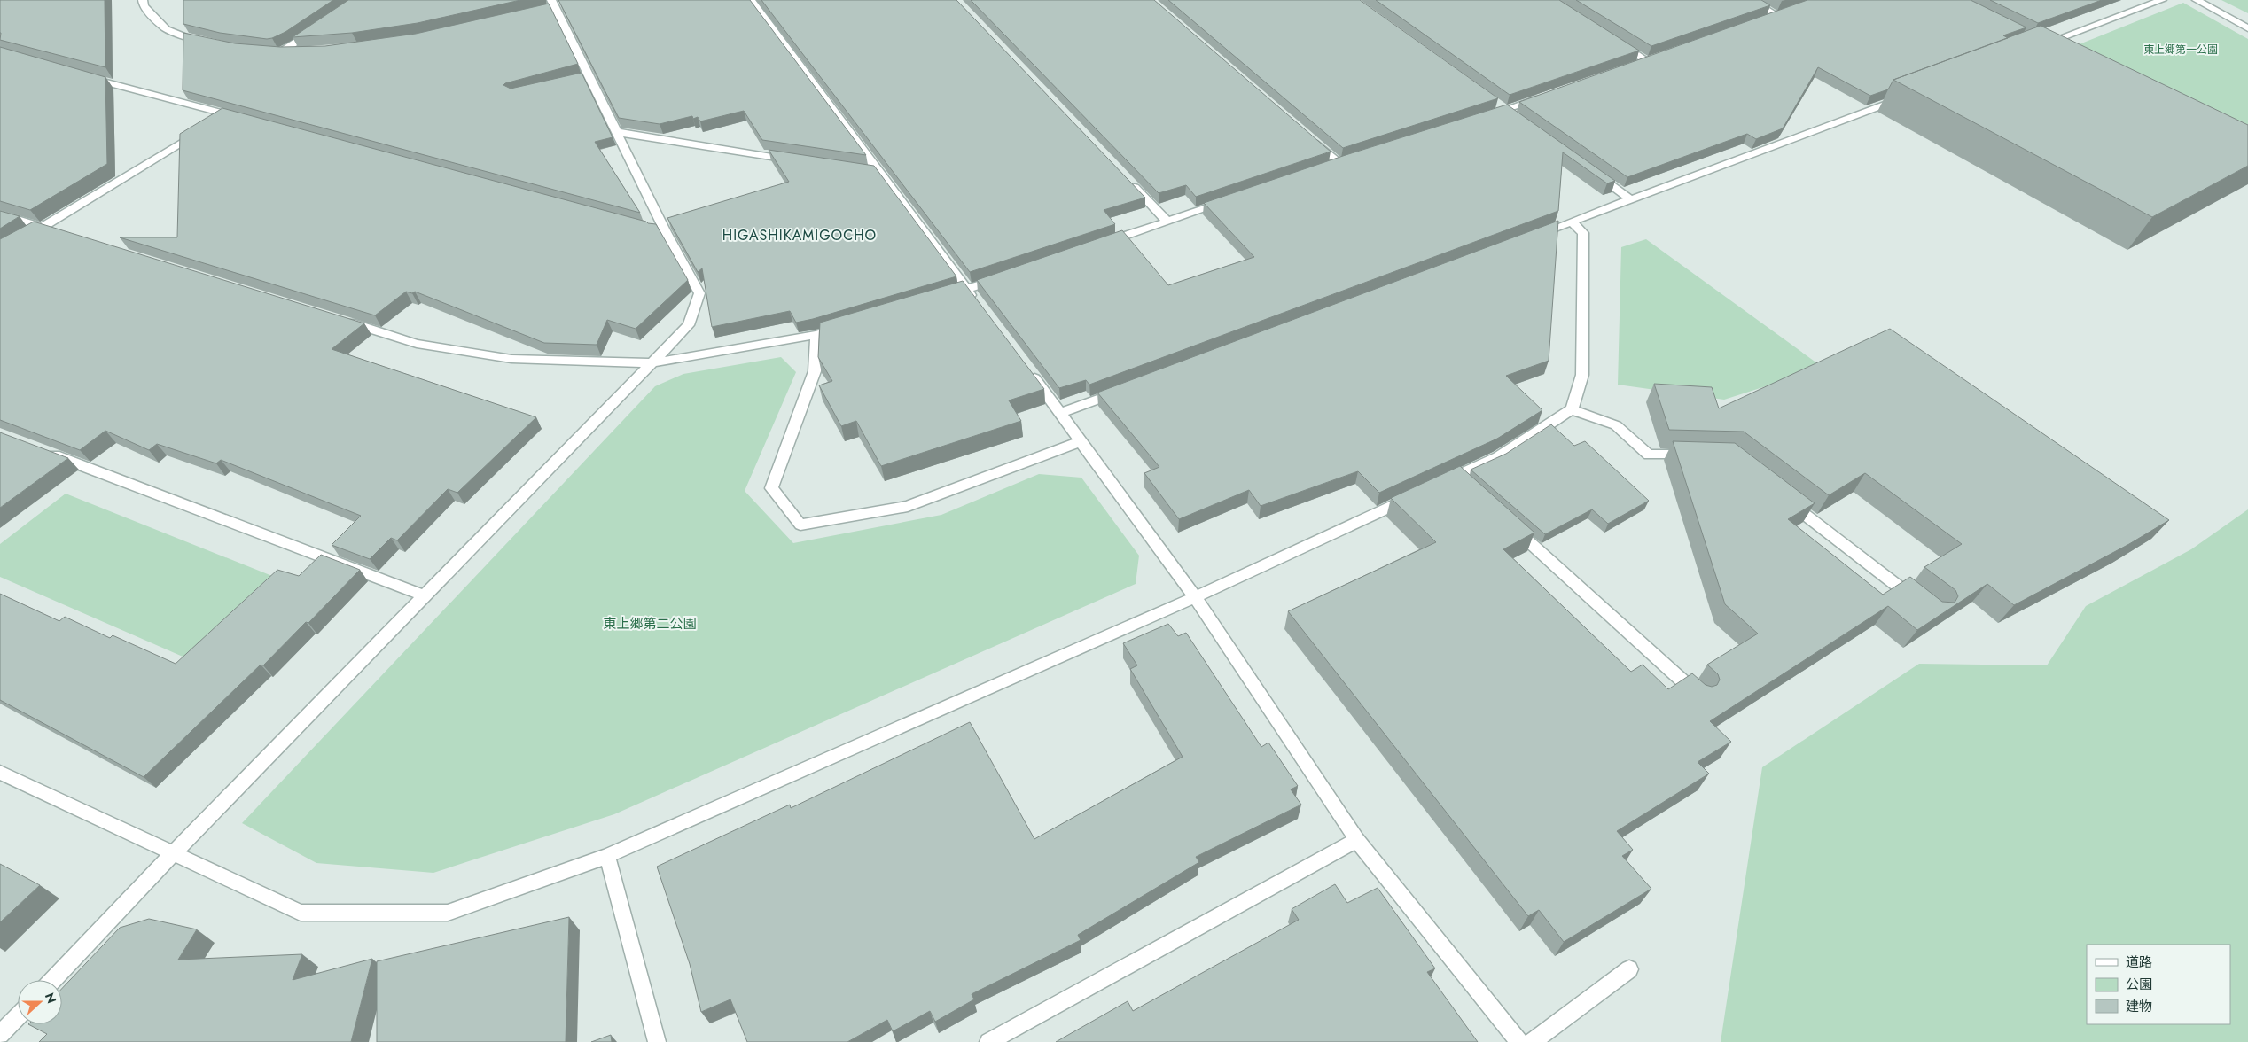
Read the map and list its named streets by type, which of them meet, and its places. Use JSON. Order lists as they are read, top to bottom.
{
  "districts": ["HIGASHIKAMIGOCHO"],
  "parks": ["東上郷第一公園", "東上郷第二公園"],
  "legend": ["道路", "公園", "建物"],
  "north": "right"
}
